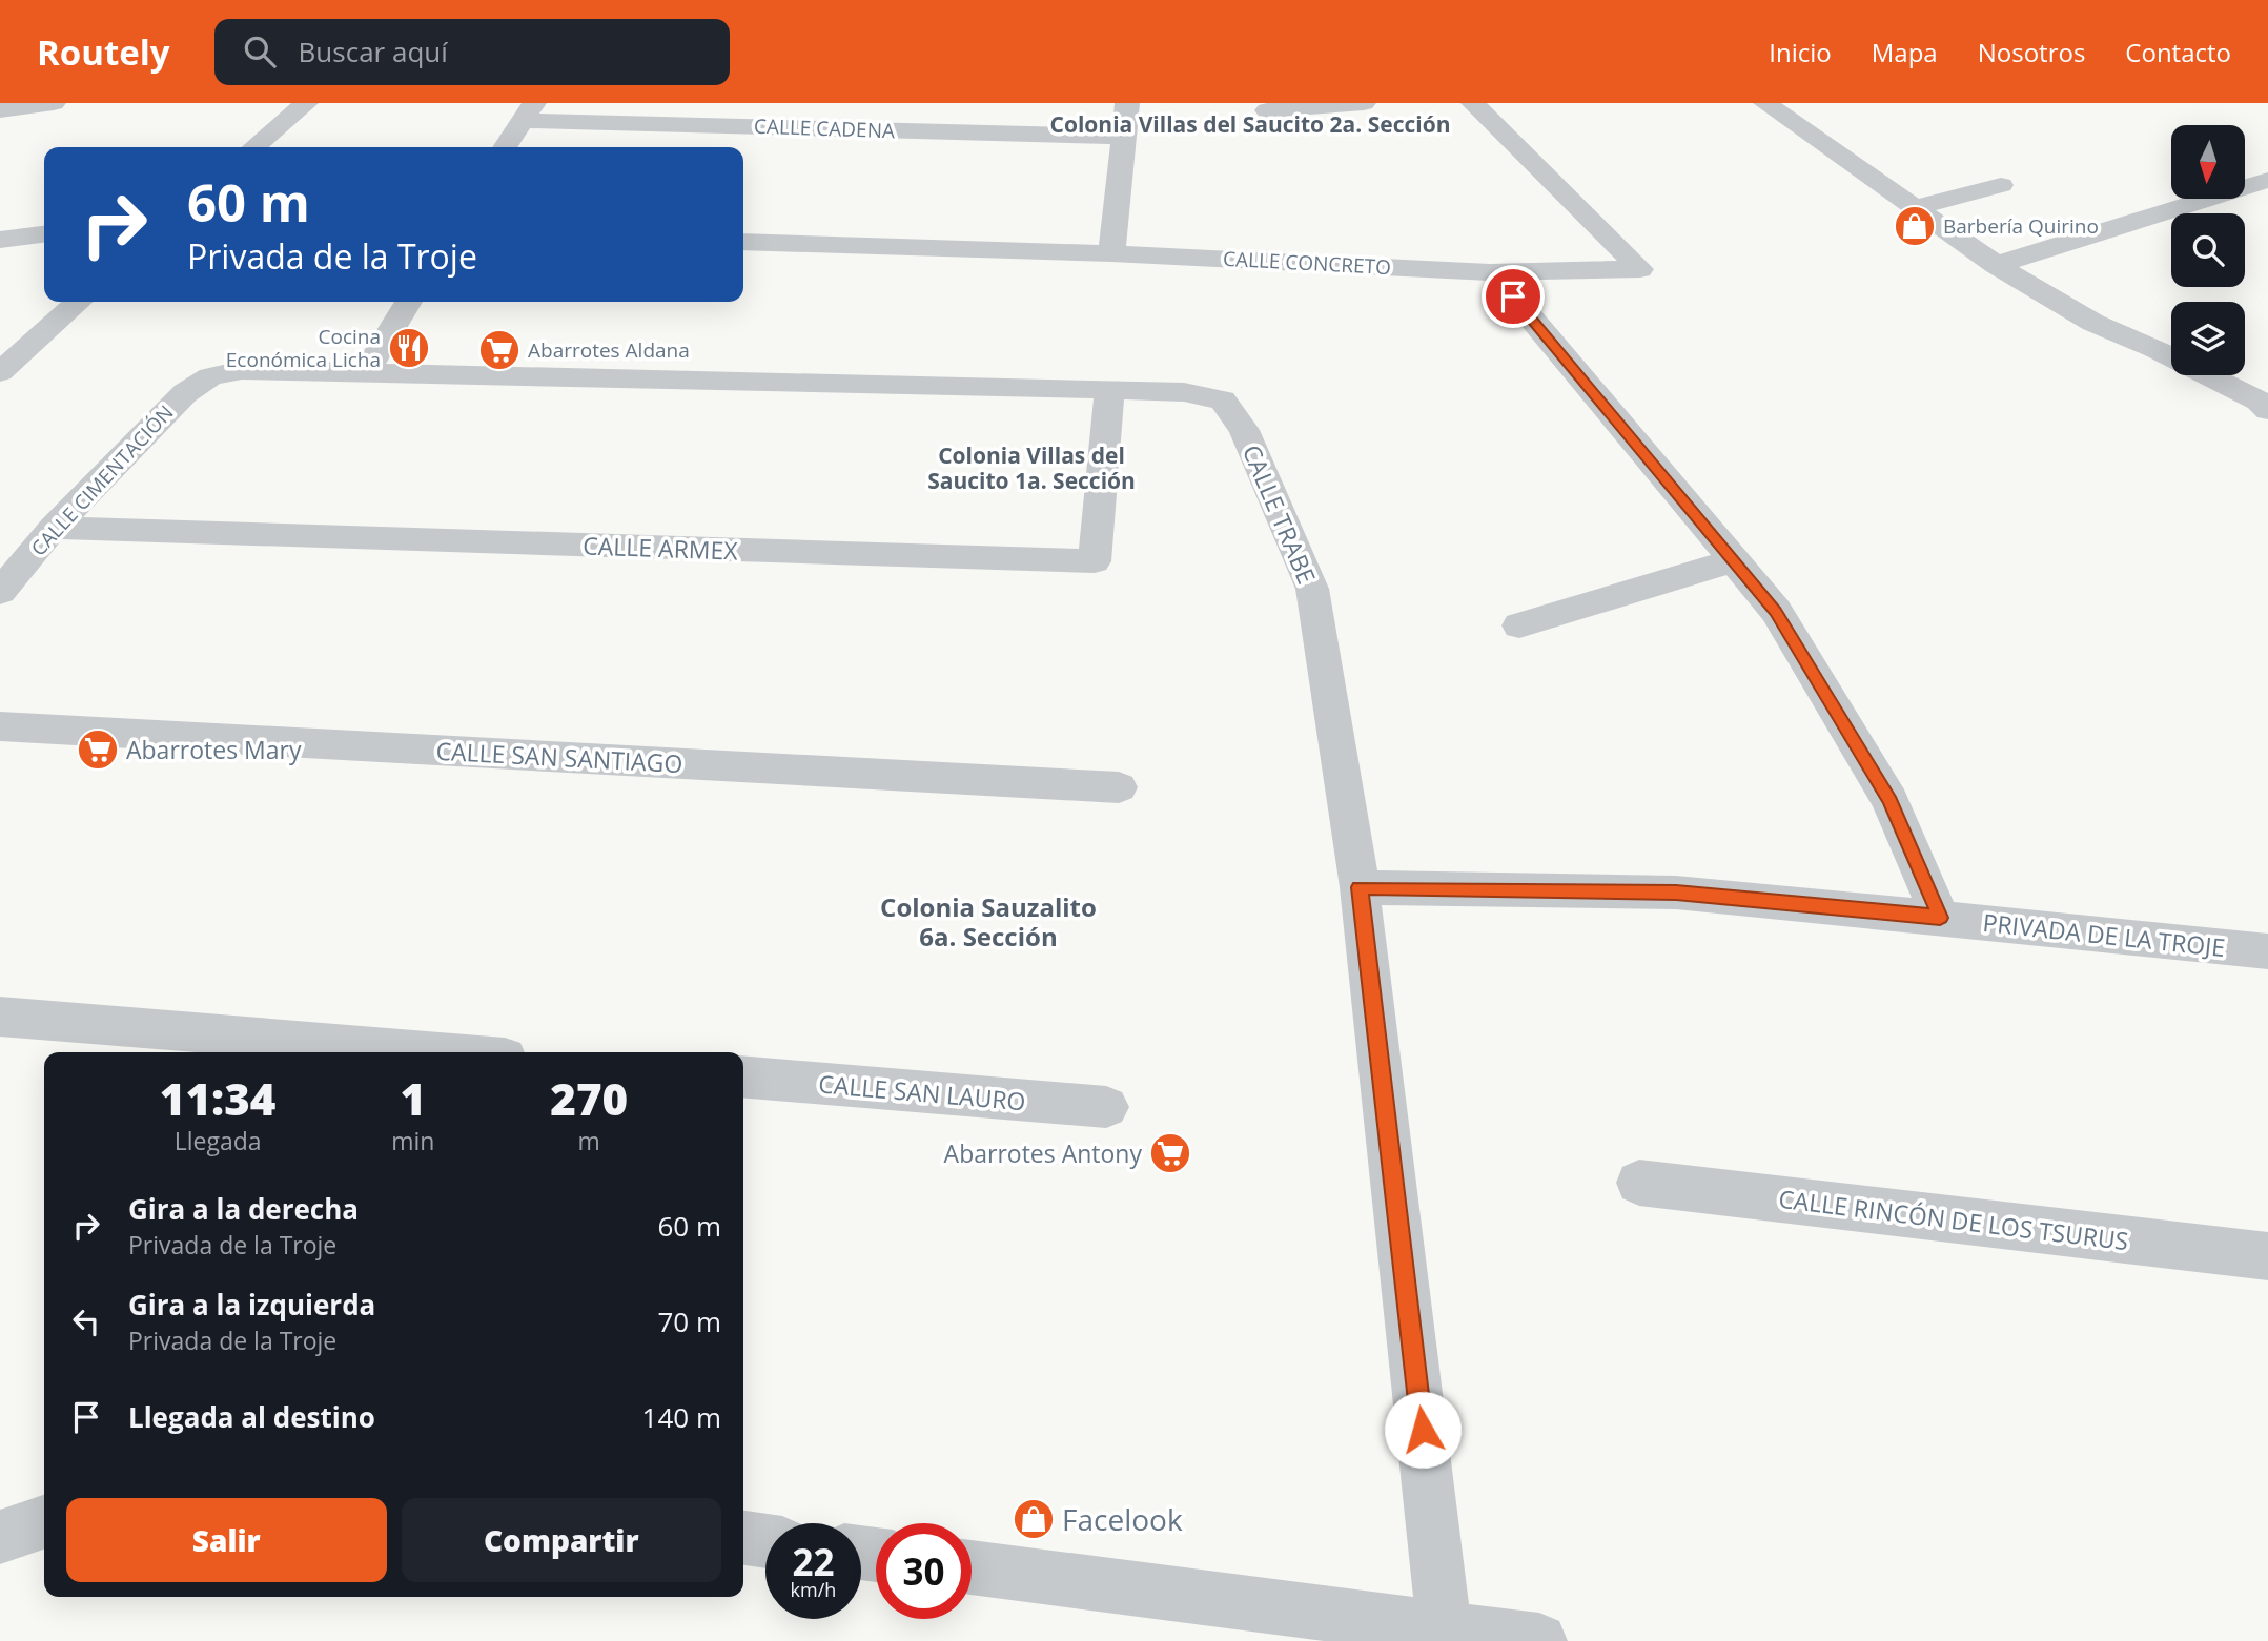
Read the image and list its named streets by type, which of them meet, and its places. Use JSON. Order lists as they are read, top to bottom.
{
  "streets": {
    "street": [
      "CALLE CADENA",
      "CALLE CONCRETO",
      "CALLE CIMENTACIÓN",
      "CALLE TRABE",
      "CALLE ARMEX",
      "CALLE SAN SANTIAGO",
      "PRIVADA DE LA TROJE",
      "CALLE SAN LAURO",
      "CALLE RINCÓN DE LOS TSURUS"
    ]
  },
  "crossings": [
    ["CALLE CIMENTACIÓN", "CALLE TRABE"],
    ["CALLE CIMENTACIÓN", "CALLE ARMEX"],
    ["CALLE TRABE", "CALLE ARMEX"],
    ["CALLE TRABE", "PRIVADA DE LA TROJE"]
  ],
  "districts": ["Colonia Villas del Saucito 2a. Sección", "Colonia Villas del Saucito 1a. Sección", "Colonia Sauzalito 6a. Sección"],
  "places": {
    "shop": ["Barbería Quirino", "Facelook"],
    "restaurant": ["Cocina Económica Licha"],
    "supermarket": ["Abarrotes Aldana", "Abarrotes Mary", "Abarrotes Antony"]
  },
  "north": "bottom",
  "page": {
    "header": "Routely",
    "search": "Buscar aquí",
    "nav": [
      "Inicio",
      "Mapa",
      "Nosotros",
      "Contacto"
    ],
    "turn": ["60 m", "Privada de la Troje"],
    "eta": [
      "11:34",
      "Llegada",
      "1",
      "min",
      "270",
      "m"
    ],
    "list": [
      {
        "name": "Gira a la derecha",
        "note": "Privada de la Troje",
        "value": "60 m"
      },
      {
        "name": "Gira a la izquierda",
        "note": "Privada de la Troje",
        "value": "70 m"
      },
      {
        "name": "Llegada al destino",
        "value": "140 m"
      }
    ],
    "buttons": ["Salir", "Compartir"],
    "speed": "22 km/h",
    "limit": "30"
  }
}
